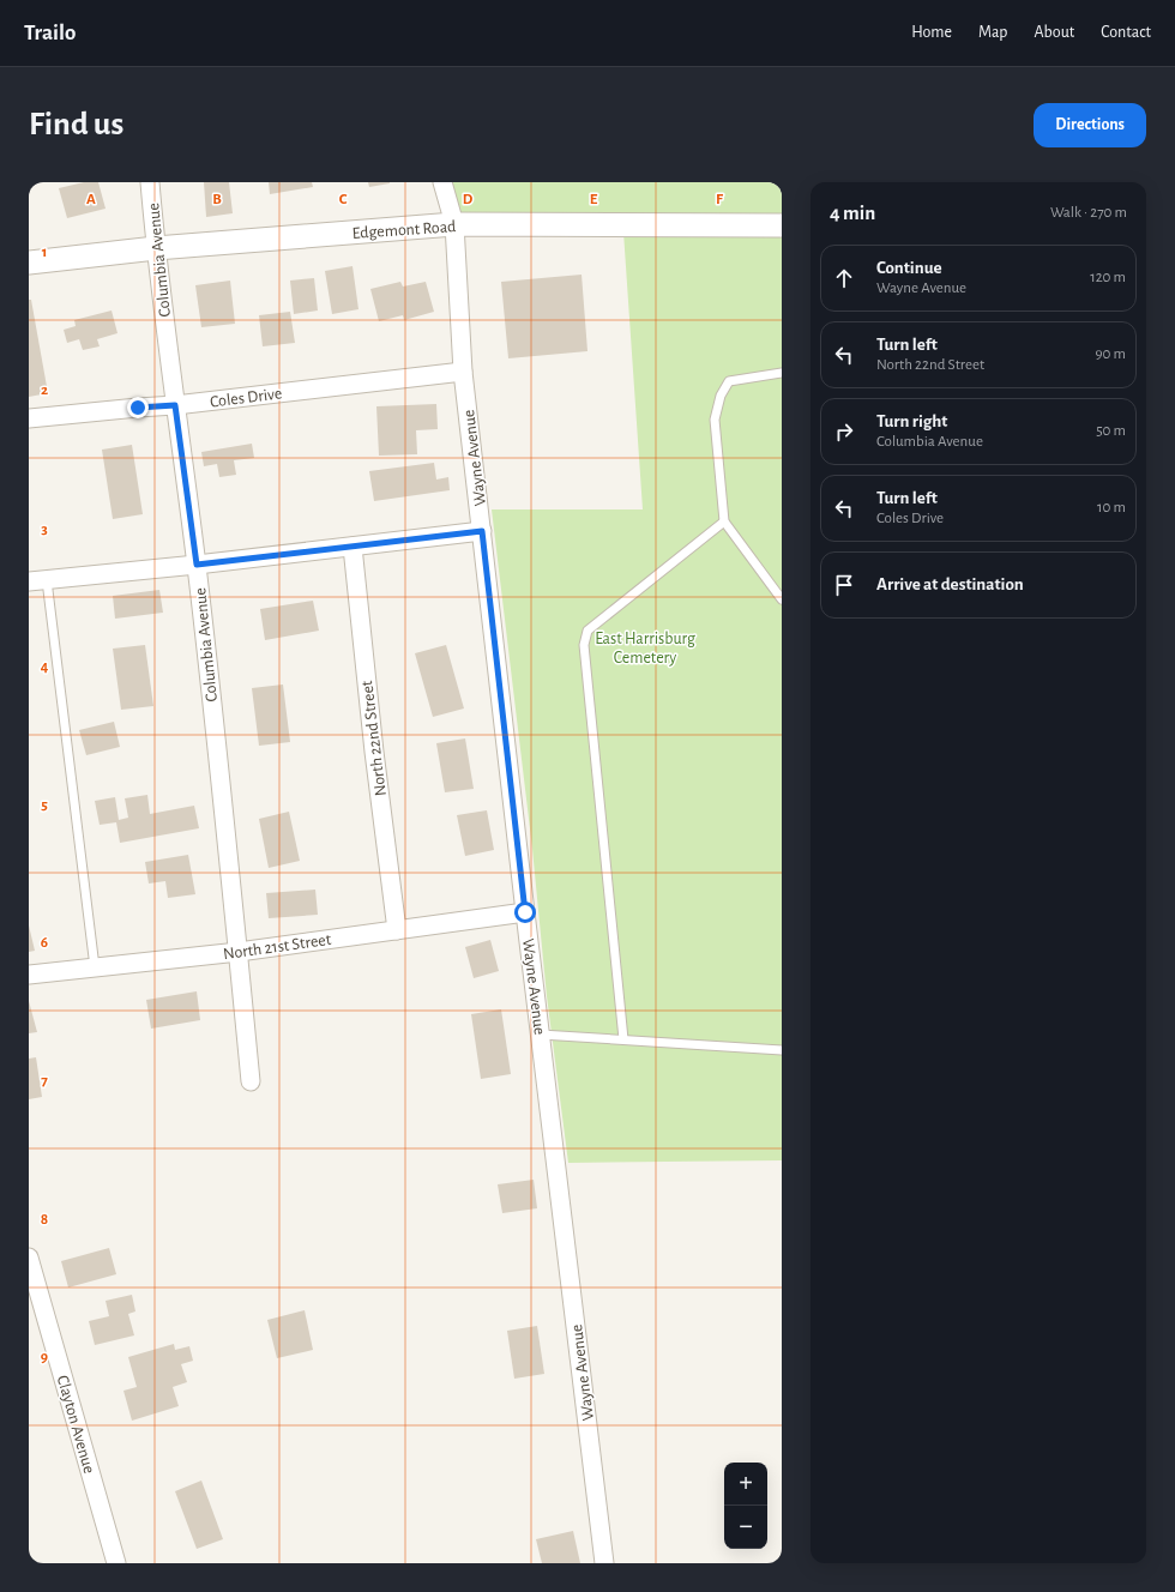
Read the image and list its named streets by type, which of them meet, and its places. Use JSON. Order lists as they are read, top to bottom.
{
  "streets": {
    "street": [
      "Edgemont Road",
      "Columbia Avenue",
      "Coles Drive",
      "Wayne Avenue",
      "North 22nd Street",
      "North 21st Street",
      "Clayton Avenue"
    ]
  },
  "crossings": [
    ["Edgemont Road", "Columbia Avenue"],
    ["Edgemont Road", "Wayne Avenue"],
    ["Columbia Avenue", "Coles Drive"],
    ["Columbia Avenue", "North 21st Street"],
    ["Coles Drive", "Wayne Avenue"],
    ["Wayne Avenue", "North 21st Street"],
    ["North 22nd Street", "North 21st Street"]
  ],
  "parks": ["East Harrisburg Cemetery"],
  "page": {
    "header": "Trailo",
    "nav": [
      "Home",
      "Map",
      "About",
      "Contact"
    ],
    "buttons": "Directions",
    "title": "Find us",
    "heading": ["4 min", "Walk · 270 m"],
    "list": [
      ["Continue", "Wayne Avenue", "120 m"],
      ["Turn left", "North 22nd Street", "90 m"],
      ["Turn right", "Columbia Avenue", "50 m"],
      ["Turn left", "Coles Drive", "10 m"],
      "Arrive at destination"
    ],
    "map_buttons": ["+", "−"]
  },
  "grid": {
    "columns": [
      "A",
      "B",
      "C",
      "D",
      "E",
      "F"
    ],
    "rows": [
      "1",
      "2",
      "3",
      "4",
      "5",
      "6",
      "7",
      "8",
      "9"
    ]
  }
}
